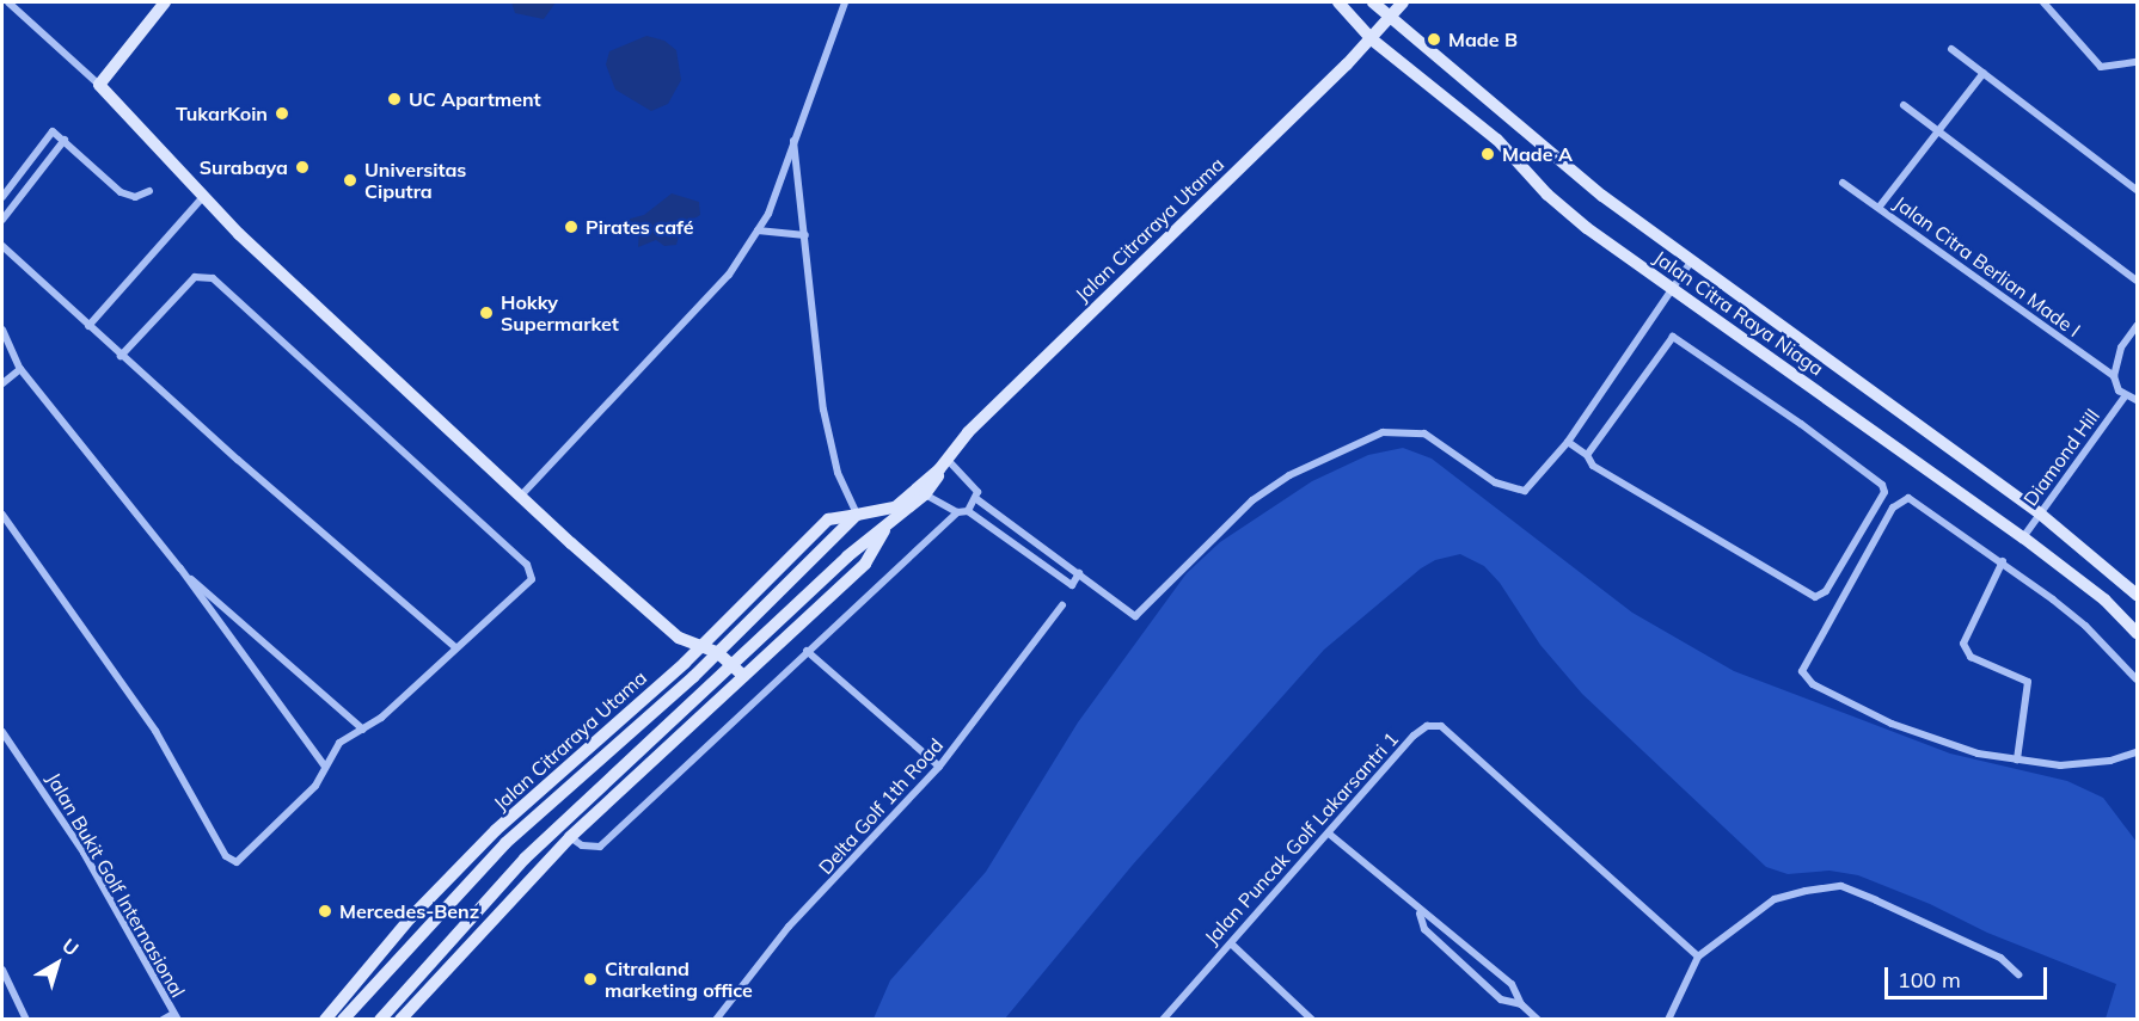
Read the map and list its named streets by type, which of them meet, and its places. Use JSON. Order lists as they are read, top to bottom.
{
  "streets": {
    "street": [
      "Jalan Citraraya Utama",
      "Jalan Citra Berlian Made I",
      "Jalan Citra Raya Niaga",
      "Diamond Hill",
      "Delta Golf 1th Road",
      "Jalan Puncak Golf Lakarsantri 1",
      "Jalan Bukit Golf Internasional"
    ]
  },
  "crossings": [
    ["Jalan Citraraya Utama", "Jalan Citra Raya Niaga"],
    ["Jalan Citra Berlian Made I", "Diamond Hill"],
    ["Jalan Citra Raya Niaga", "Diamond Hill"]
  ],
  "places": [
    "Made B",
    "UC Apartment",
    "TukarKoin",
    "Made A",
    "Surabaya",
    "Universitas Ciputra",
    "Pirates café",
    "Hokky Supermarket",
    "Mercedes-Benz",
    "Citraland marketing office"
  ],
  "scale_bar": "100 m",
  "north": "top right"
}
